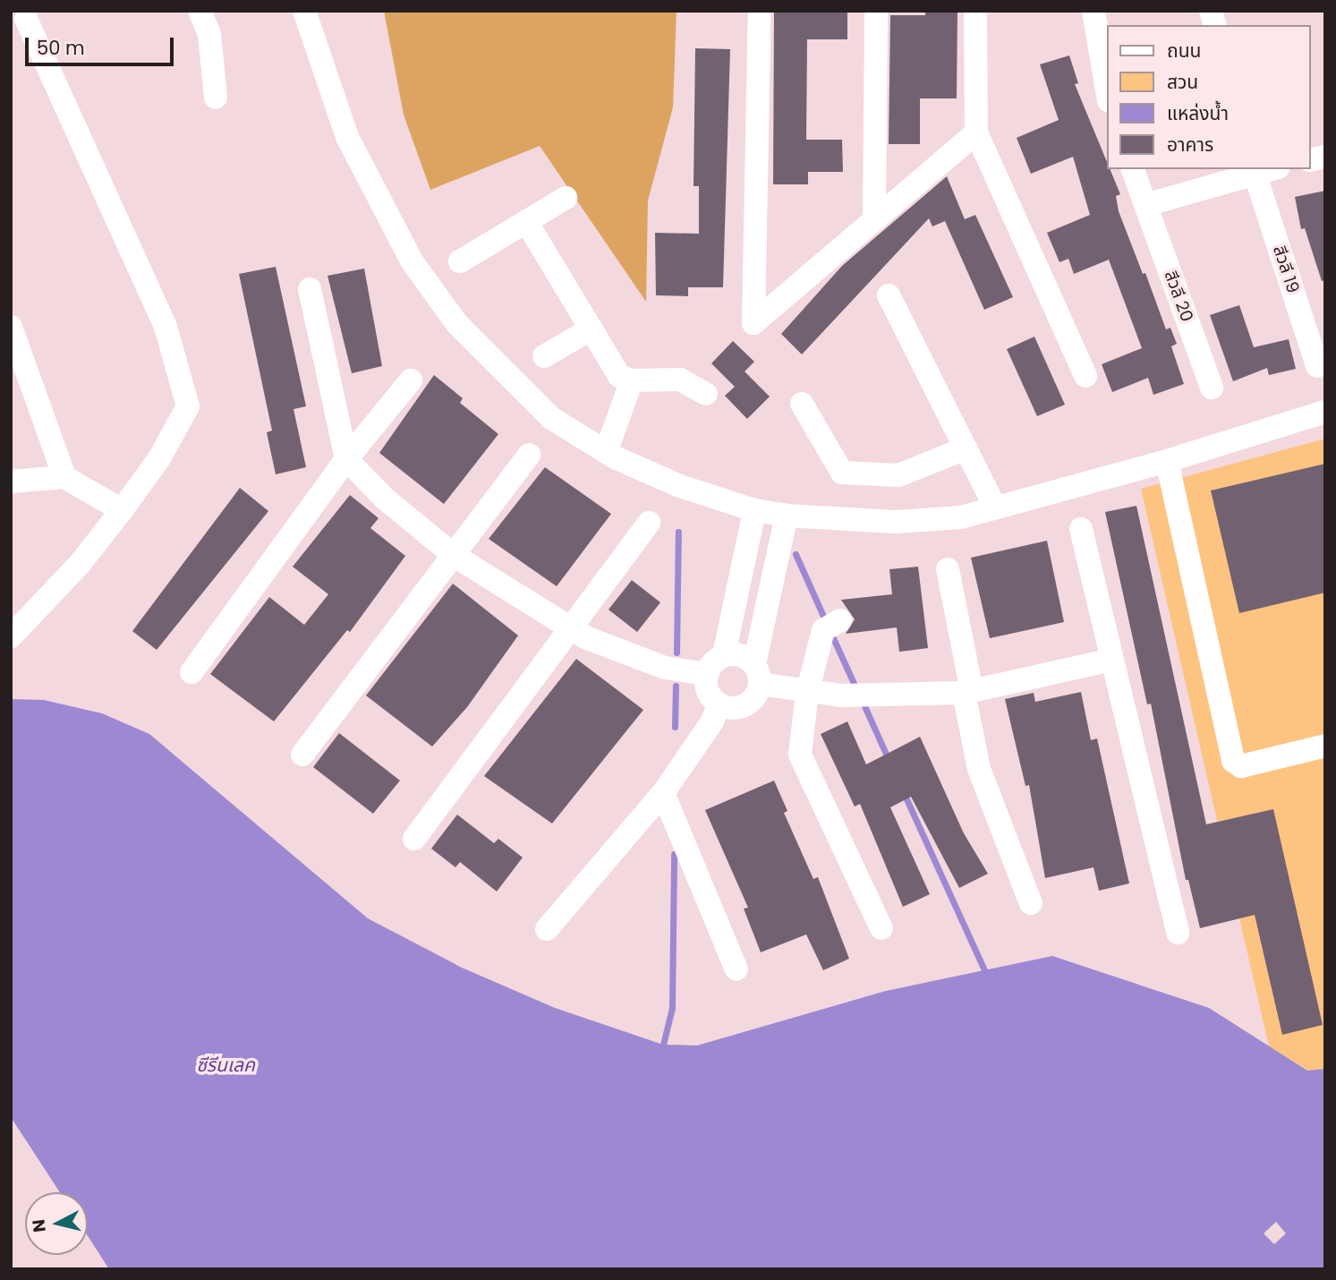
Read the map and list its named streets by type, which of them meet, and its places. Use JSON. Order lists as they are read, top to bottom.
{
  "streets": {
    "street": ["สีวลี 19", "สีวลี 20"]
  },
  "water": ["ซีรีนเลค"],
  "legend": [
    "ถนน",
    "สวน",
    "แหล่งน้ำ",
    "อาคาร"
  ],
  "scale_bar": "50 m",
  "north": "left"
}
